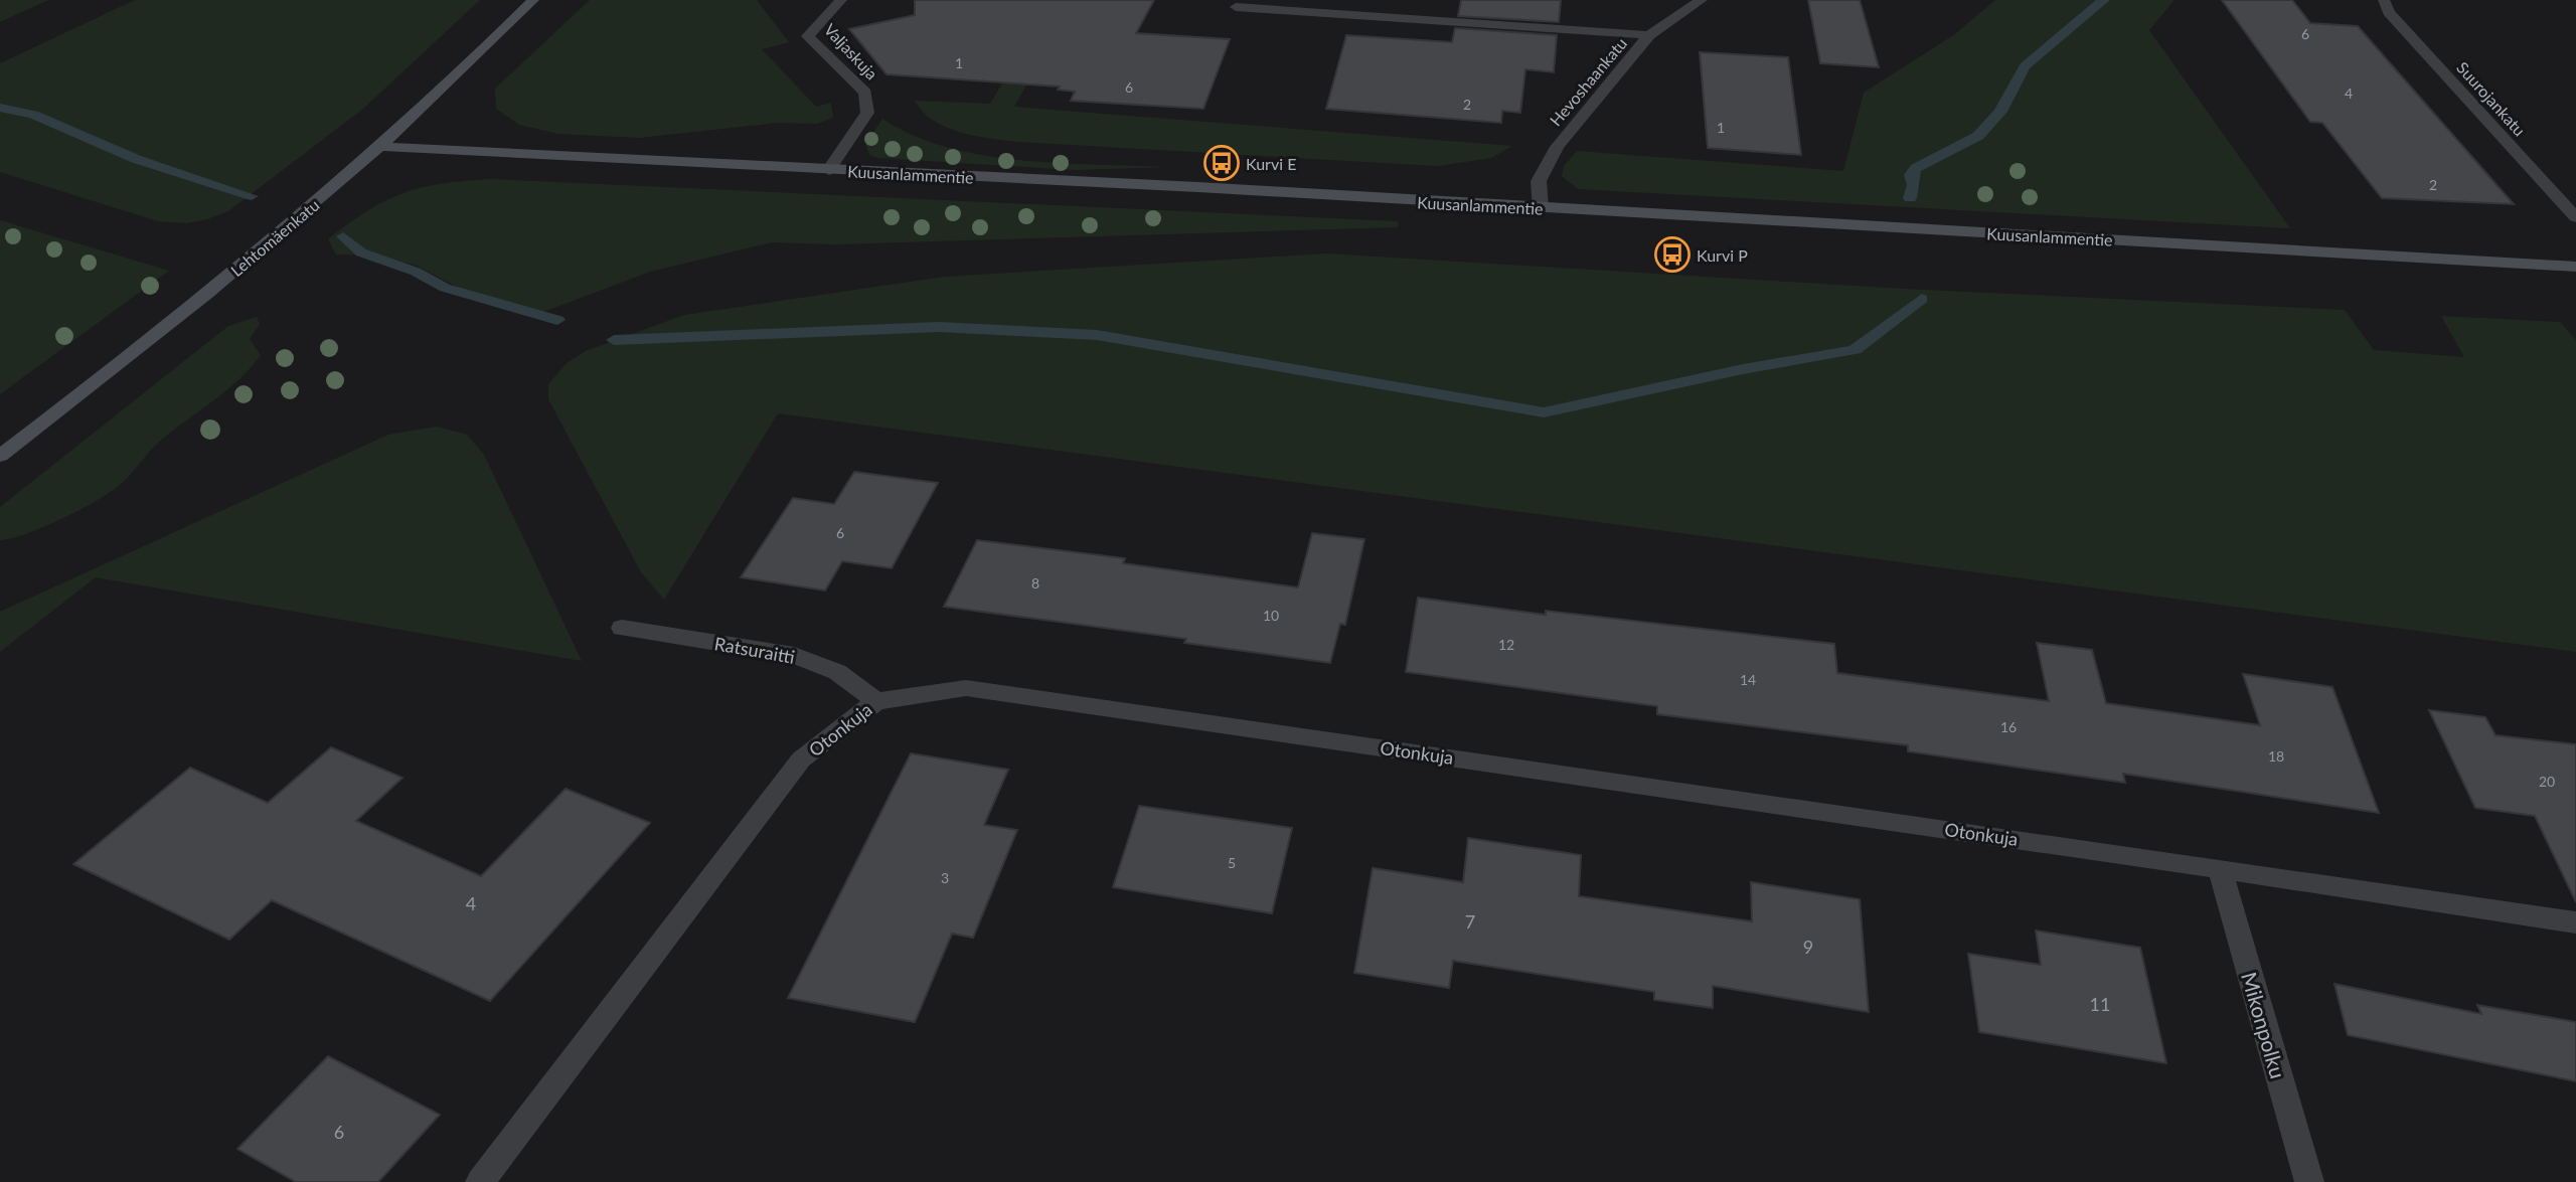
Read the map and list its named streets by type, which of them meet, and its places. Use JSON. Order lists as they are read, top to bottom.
{
  "streets": {
    "street": [
      "Valjaskuja",
      "Hevoshaankatu",
      "Suurojankatu",
      "Kuusanlammentie",
      "Lehtomäenkatu",
      "Ratsuraitti",
      "Otonkuja",
      "Mikonpolku"
    ]
  },
  "crossings": [
    ["Valjaskuja", "Kuusanlammentie"],
    ["Hevoshaankatu", "Kuusanlammentie"],
    ["Kuusanlammentie", "Lehtomäenkatu"],
    ["Ratsuraitti", "Otonkuja"],
    ["Otonkuja", "Mikonpolku"]
  ],
  "places": {
    "bus stop": ["Kurvi E", "Kurvi P"]
  },
  "house_numbers": [
    "6",
    "1",
    "6",
    "4",
    "2",
    "1",
    "2",
    "6",
    "8",
    "10",
    "12",
    "14",
    "16",
    "18",
    "20",
    "5",
    "3",
    "4",
    "7",
    "9",
    "11",
    "6"
  ]
}
